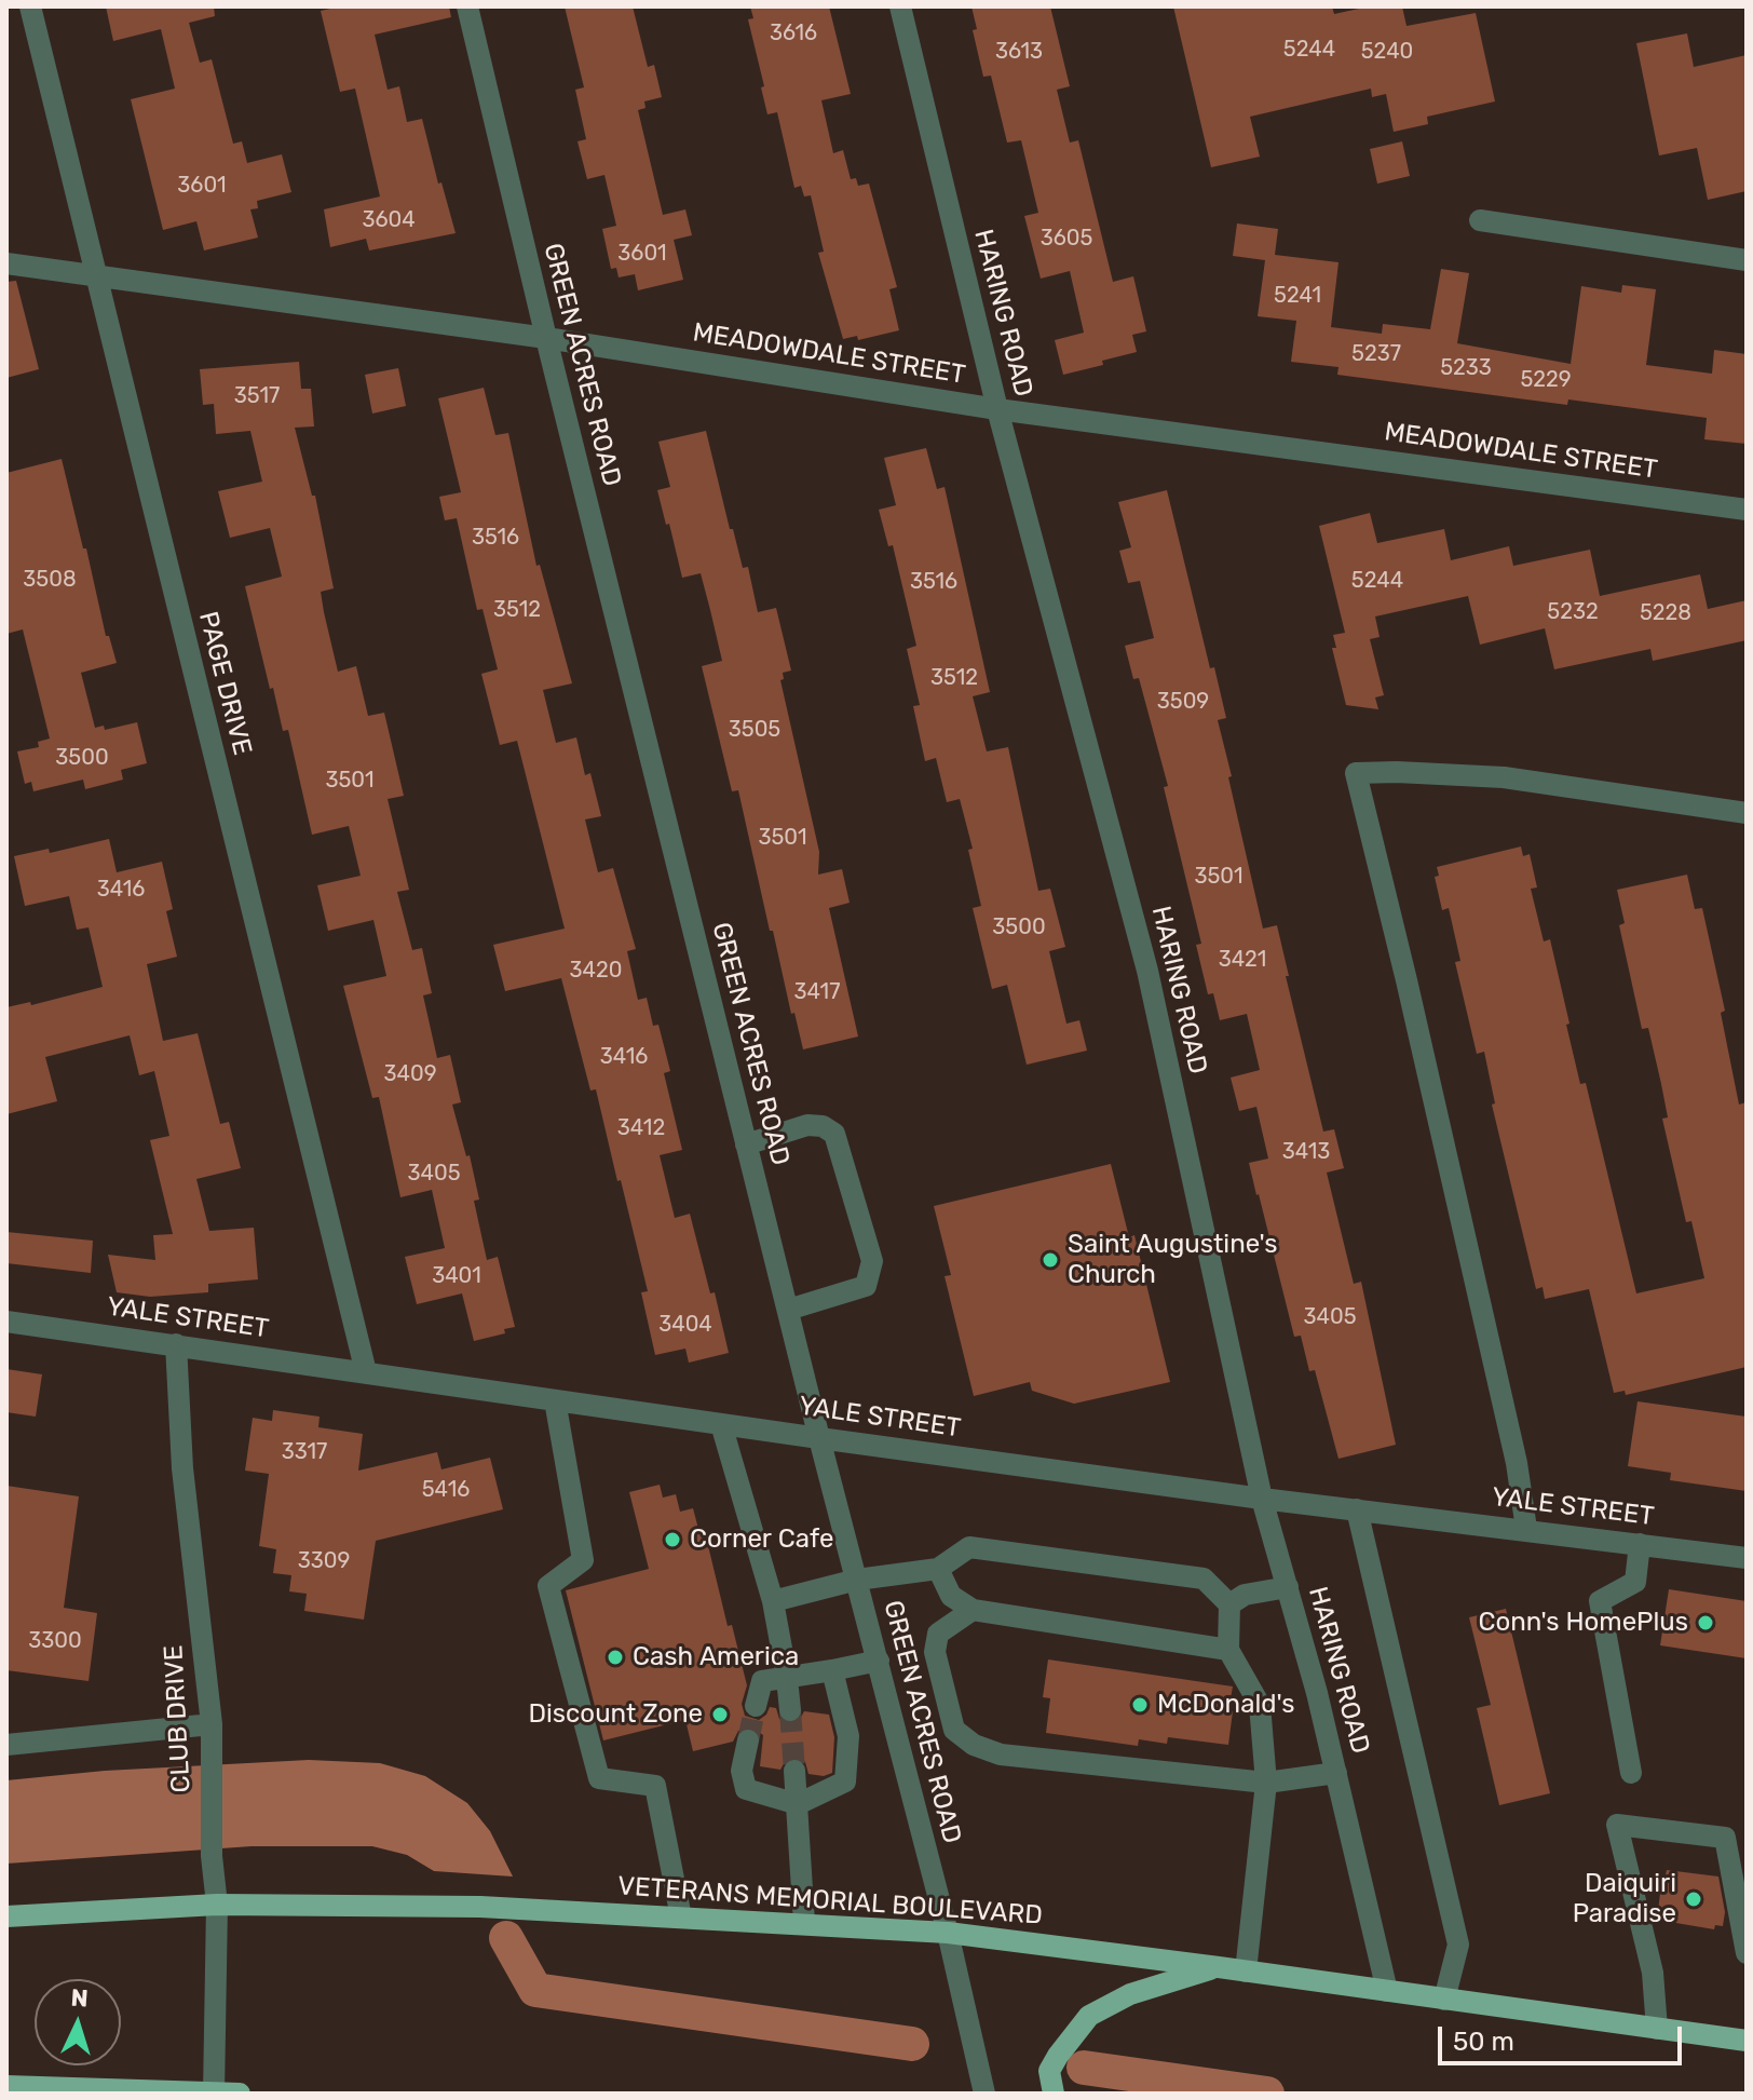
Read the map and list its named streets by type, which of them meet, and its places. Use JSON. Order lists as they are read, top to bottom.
{
  "streets": {
    "main road": ["VETERANS MEMORIAL BOULEVARD"],
    "street": [
      "HARING ROAD",
      "MEADOWDALE STREET",
      "GREEN ACRES ROAD",
      "PAGE DRIVE",
      "YALE STREET",
      "CLUB DRIVE"
    ]
  },
  "crossings": [
    ["HARING ROAD", "MEADOWDALE STREET"],
    ["HARING ROAD", "YALE STREET"],
    ["HARING ROAD", "VETERANS MEMORIAL BOULEVARD"],
    ["MEADOWDALE STREET", "GREEN ACRES ROAD"],
    ["MEADOWDALE STREET", "PAGE DRIVE"],
    ["GREEN ACRES ROAD", "YALE STREET"],
    ["GREEN ACRES ROAD", "VETERANS MEMORIAL BOULEVARD"],
    ["PAGE DRIVE", "YALE STREET"],
    ["YALE STREET", "CLUB DRIVE"],
    ["CLUB DRIVE", "VETERANS MEMORIAL BOULEVARD"]
  ],
  "places": [
    "Saint Augustine's Church",
    "Corner Cafe",
    "Conn's HomePlus",
    "Cash America",
    "McDonald's",
    "Discount Zone",
    "Daiquiri Paradise"
  ],
  "house_numbers": [
    "3616",
    "5244",
    "3613",
    "5240",
    "3601",
    "3604",
    "3605",
    "3601",
    "5241",
    "5237",
    "5233",
    "5229",
    "3517",
    "3516",
    "3508",
    "5244",
    "3516",
    "3512",
    "5232",
    "5228",
    "3512",
    "3509",
    "3505",
    "3500",
    "3501",
    "3501",
    "3501",
    "3416",
    "3500",
    "3421",
    "3420",
    "3417",
    "3416",
    "3409",
    "3412",
    "3413",
    "3405",
    "3401",
    "3405",
    "3404",
    "3317",
    "5416",
    "3309",
    "3300"
  ],
  "scale_bar": "50 m",
  "north": "top"
}
